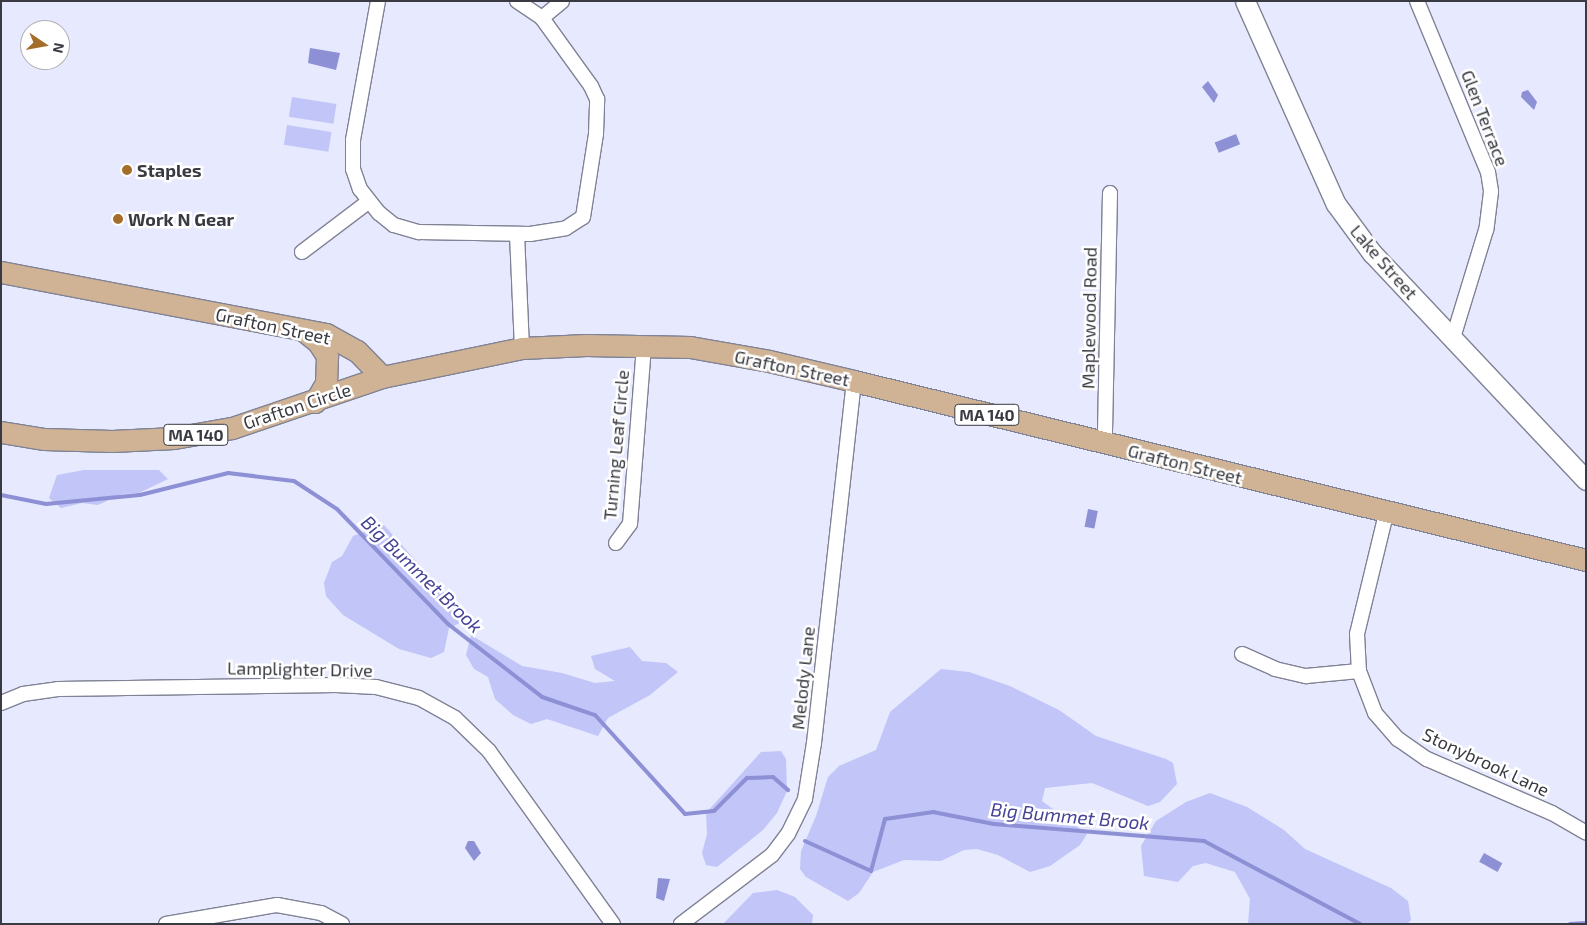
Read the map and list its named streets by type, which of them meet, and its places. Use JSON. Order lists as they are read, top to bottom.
{
  "streets": {
    "main road": ["Grafton Street", "Grafton Circle", "MA 140"],
    "street": [
      "Glen Terrace",
      "Lake Street",
      "Maplewood Road",
      "Turning Leaf Circle",
      "Lamplighter Drive",
      "Melody Lane",
      "Stonybrook Lane"
    ]
  },
  "crossings": [
    ["Glen Terrace", "Lake Street"],
    ["Maplewood Road", "Grafton Street"],
    ["Grafton Street", "Grafton Circle"],
    ["Grafton Street", "Turning Leaf Circle"],
    ["Grafton Street", "Melody Lane"],
    ["Grafton Street", "Stonybrook Lane"]
  ],
  "water": ["Big Bummet Brook"],
  "places": ["Staples", "Work N Gear"],
  "north": "right"
}
